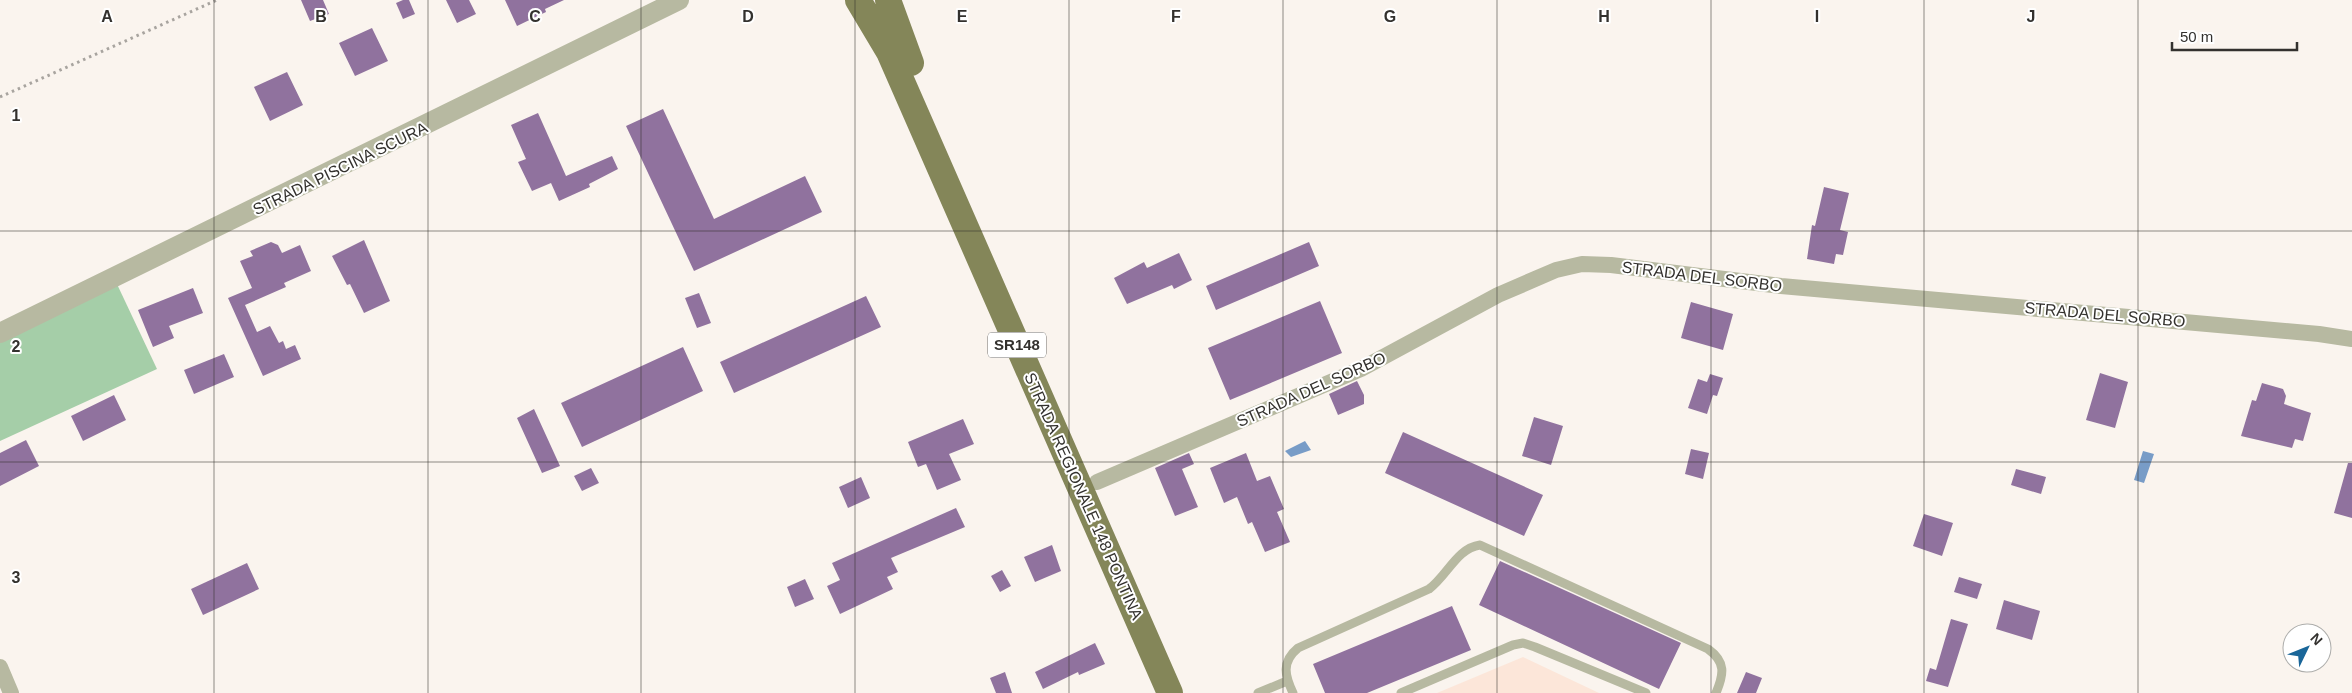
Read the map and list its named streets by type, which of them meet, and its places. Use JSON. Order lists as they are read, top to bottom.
{
  "streets": {
    "main road": ["SR148", "STRADA REGIONALE 148 PONTINA"],
    "street": ["STRADA PISCINA SCURA", "STRADA DEL SORBO"]
  },
  "crossings": [
    ["STRADA DEL SORBO", "STRADA REGIONALE 148 PONTINA"]
  ],
  "scale_bar": "50 m",
  "north": "top right",
  "grid": {
    "columns": [
      "A",
      "B",
      "C",
      "D",
      "E",
      "F",
      "G",
      "H",
      "I",
      "J"
    ],
    "rows": ["1", "2", "3"]
  }
}
